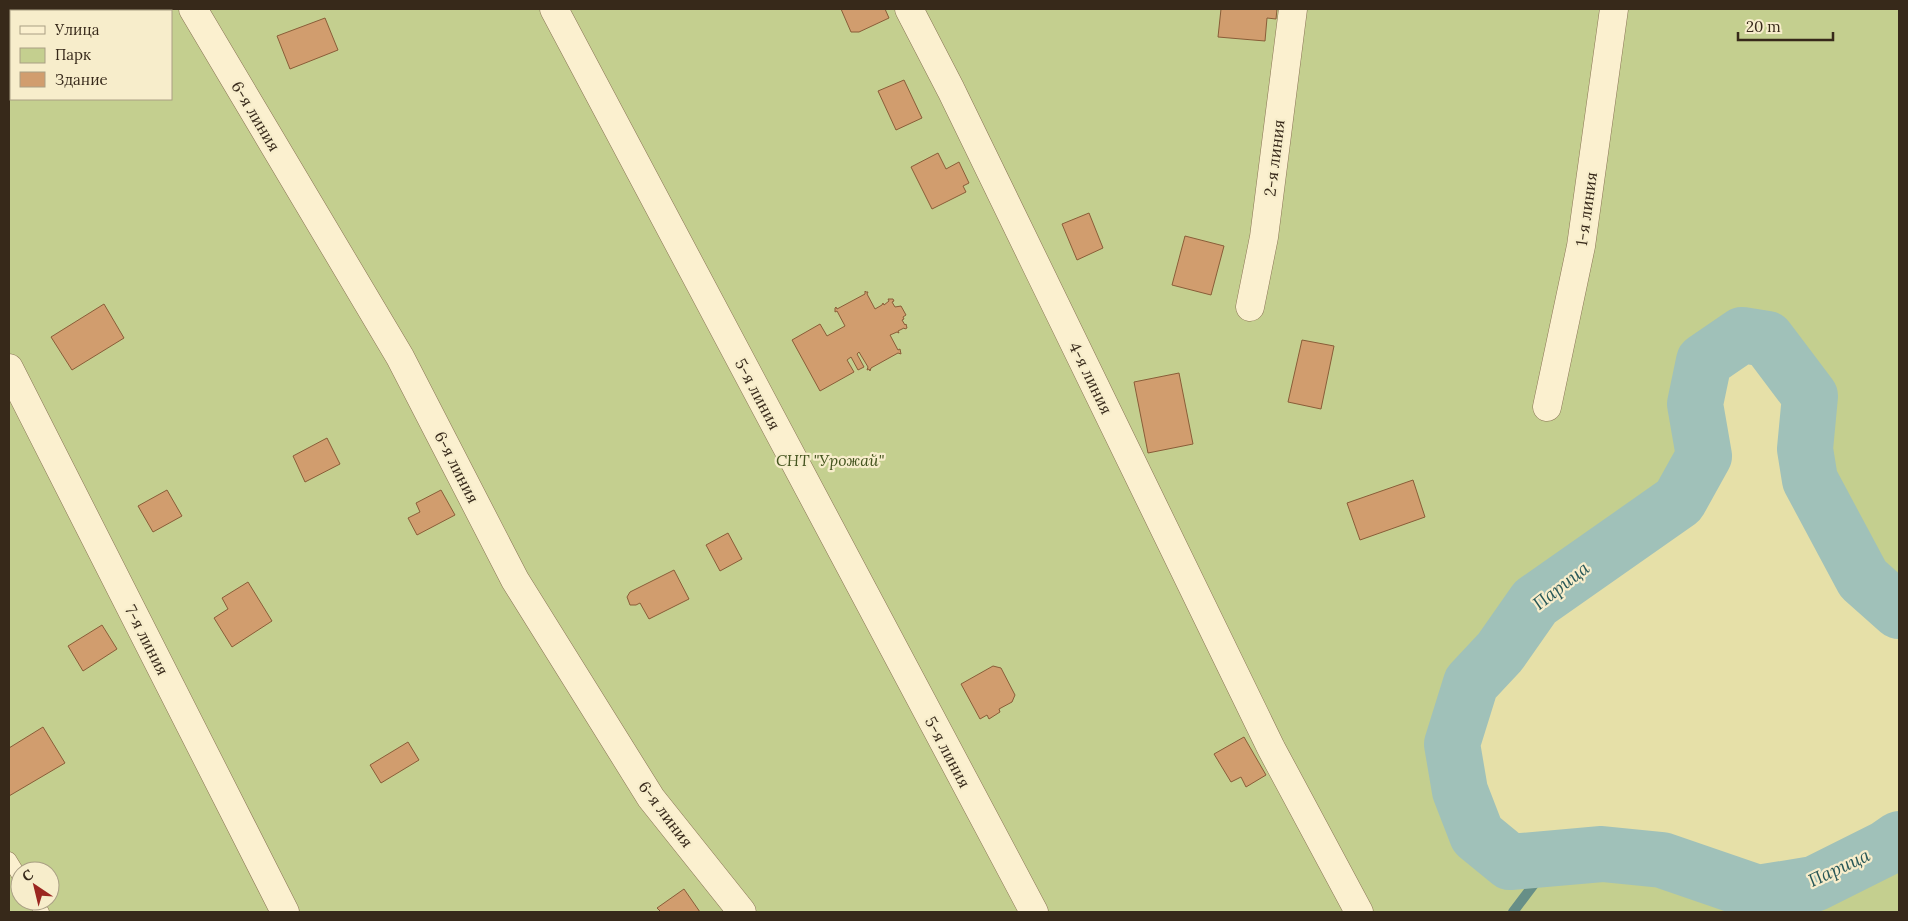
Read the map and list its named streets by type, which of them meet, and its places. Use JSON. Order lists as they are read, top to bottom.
{
  "streets": {
    "street": [
      "6-я линия",
      "2-я линия",
      "1-я линия",
      "4-я линия",
      "5-я линия",
      "7-я линия"
    ]
  },
  "water": ["Парица"],
  "parks": ["СНТ \"Урожай\""],
  "legend": ["Улица", "Парк", "Здание"],
  "scale_bar": "20 m",
  "north": "top left"
}
